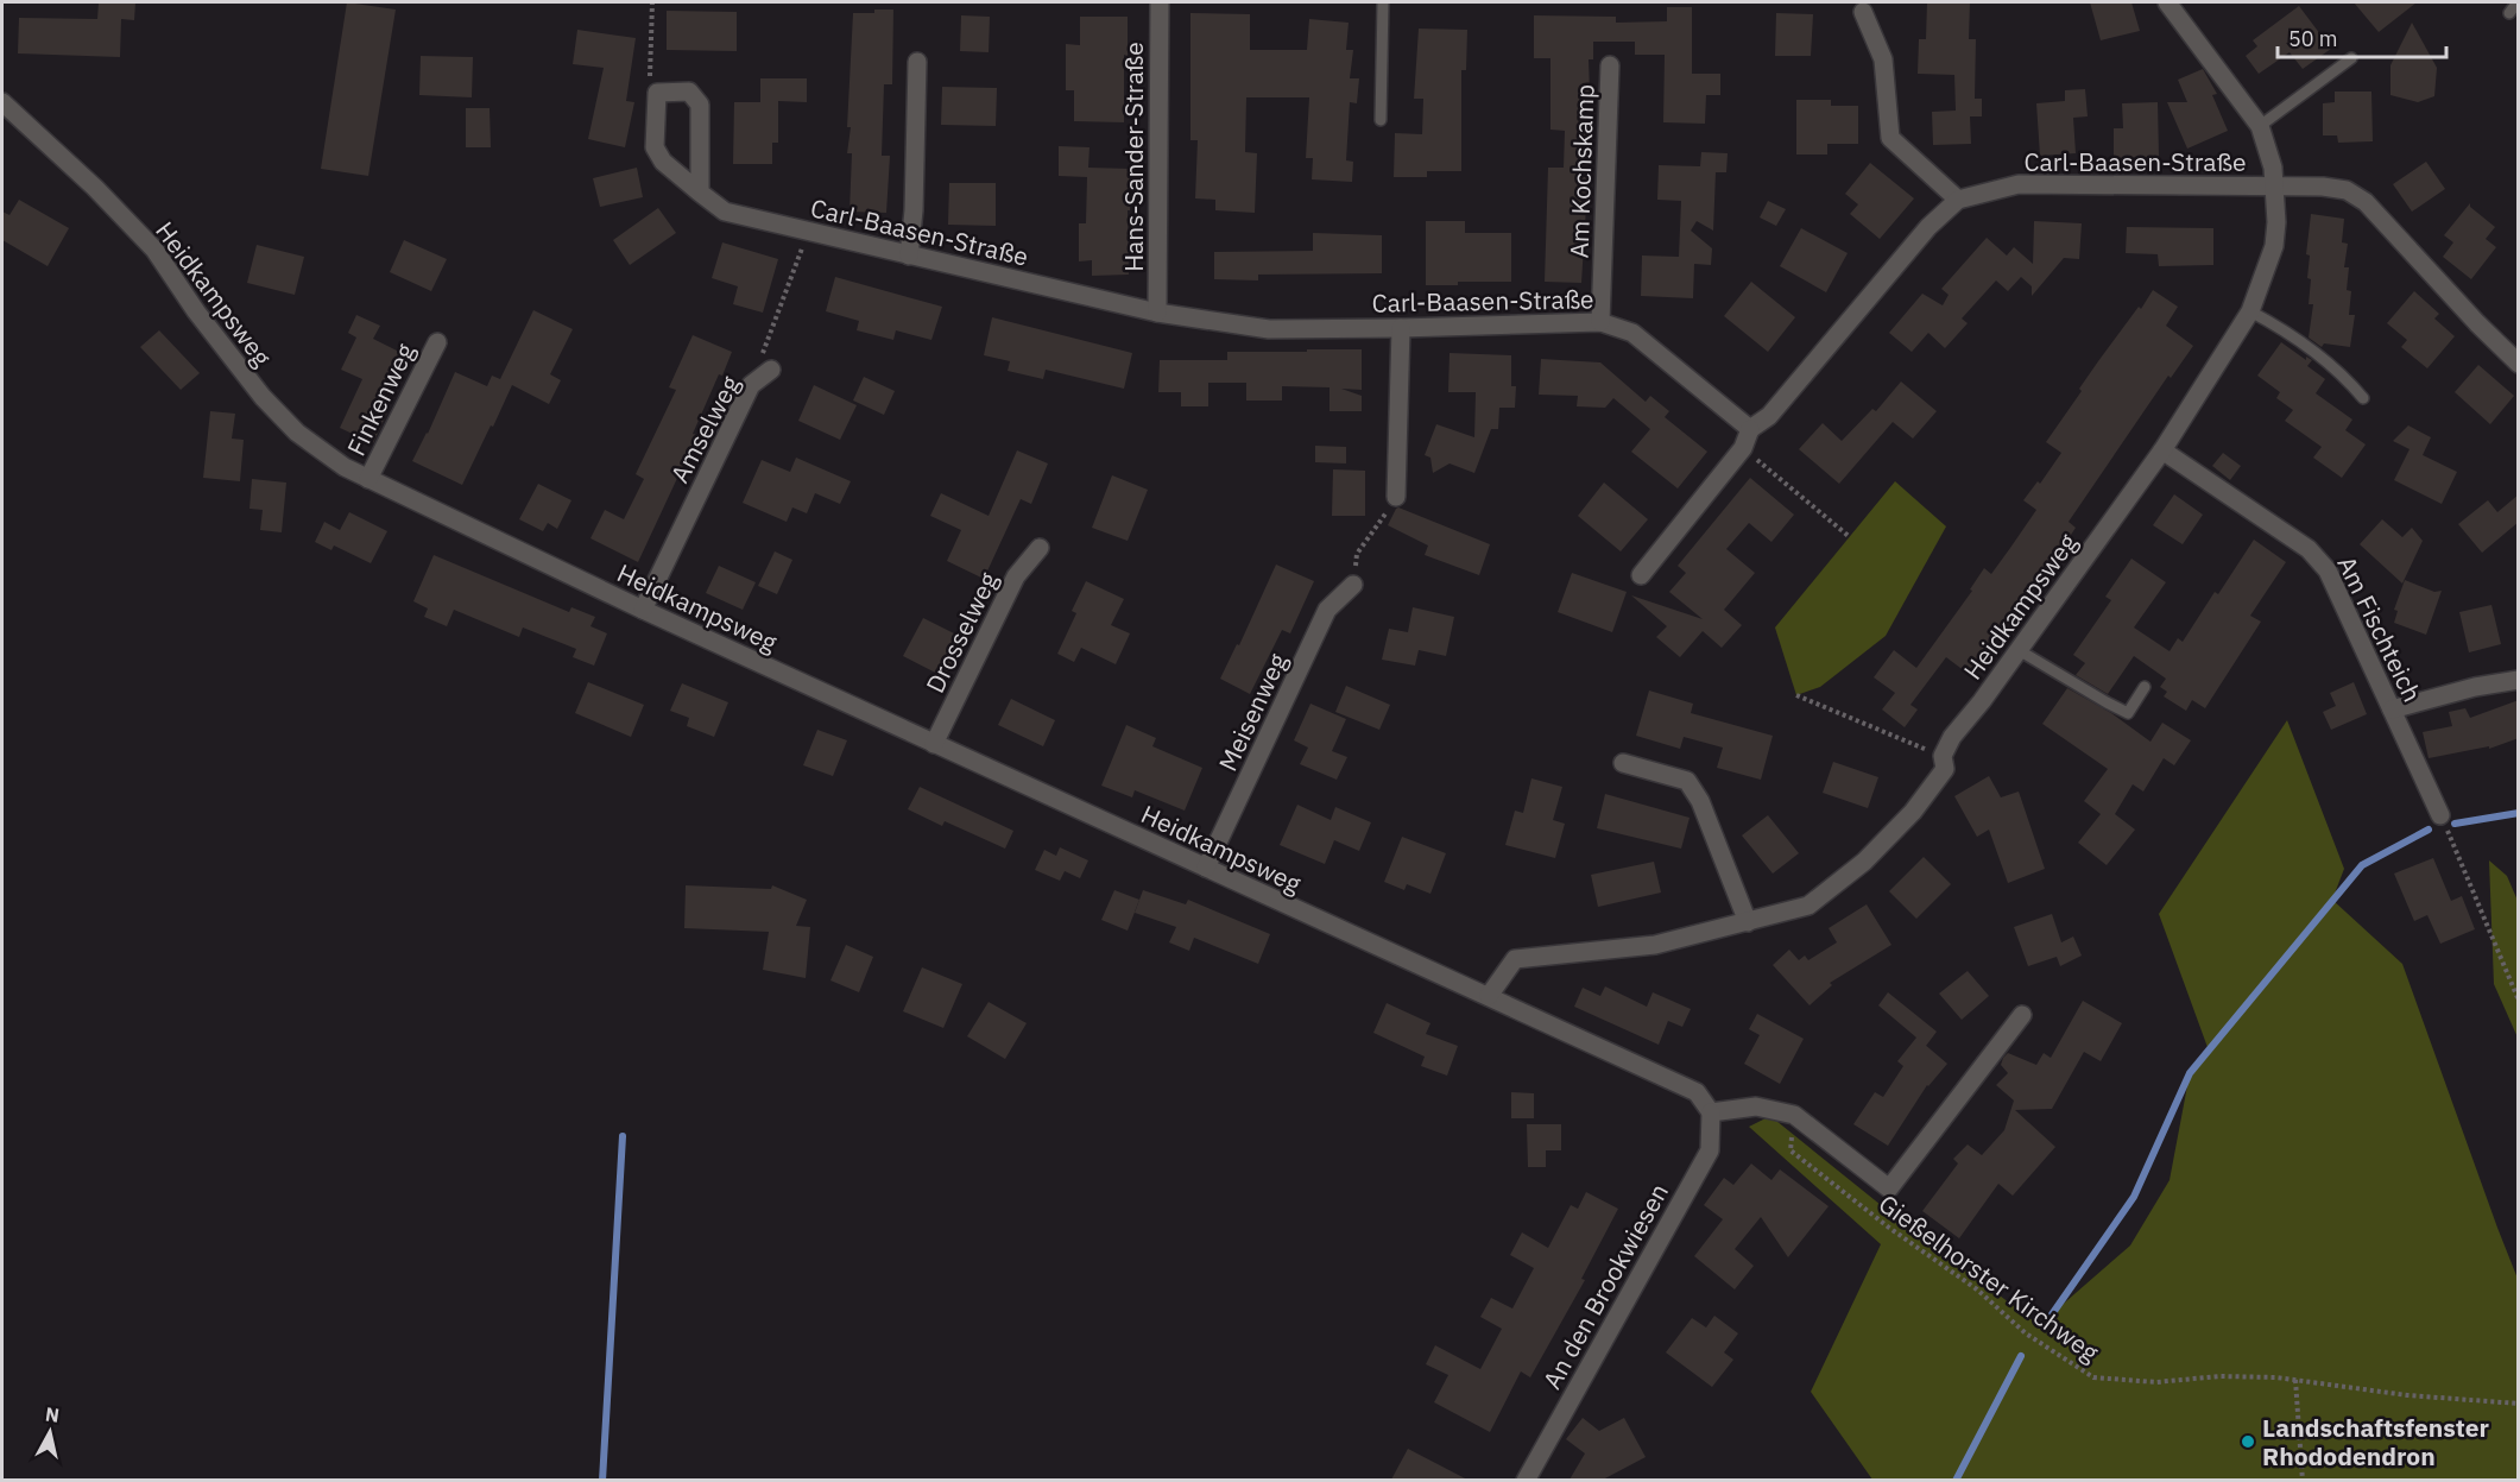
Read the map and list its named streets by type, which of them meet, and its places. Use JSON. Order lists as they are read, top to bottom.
{
  "streets": {
    "street": [
      "Hans-Sander-Straße",
      "Carl-Baasen-Straße",
      "Am Kochskamp",
      "Heidkampsweg",
      "Finkenweg",
      "Amselweg",
      "Am Fischteich",
      "Drosselweg",
      "Meisenweg",
      "An den Brookwiesen"
    ],
    "path": ["Gießelhorster Kirchweg"]
  },
  "crossings": [
    ["Hans-Sander-Straße", "Carl-Baasen-Straße"],
    ["Carl-Baasen-Straße", "Am Kochskamp"],
    ["Carl-Baasen-Straße", "Heidkampsweg"],
    ["Carl-Baasen-Straße", "Amselweg"],
    ["Heidkampsweg", "Finkenweg"],
    ["Heidkampsweg", "Amselweg"],
    ["Heidkampsweg", "Am Fischteich"],
    ["Heidkampsweg", "Drosselweg"],
    ["Heidkampsweg", "Meisenweg"],
    ["Heidkampsweg", "An den Brookwiesen"]
  ],
  "places": ["Landschaftsfenster Rhododendron"],
  "scale_bar": "50 m",
  "north": "top"
}
